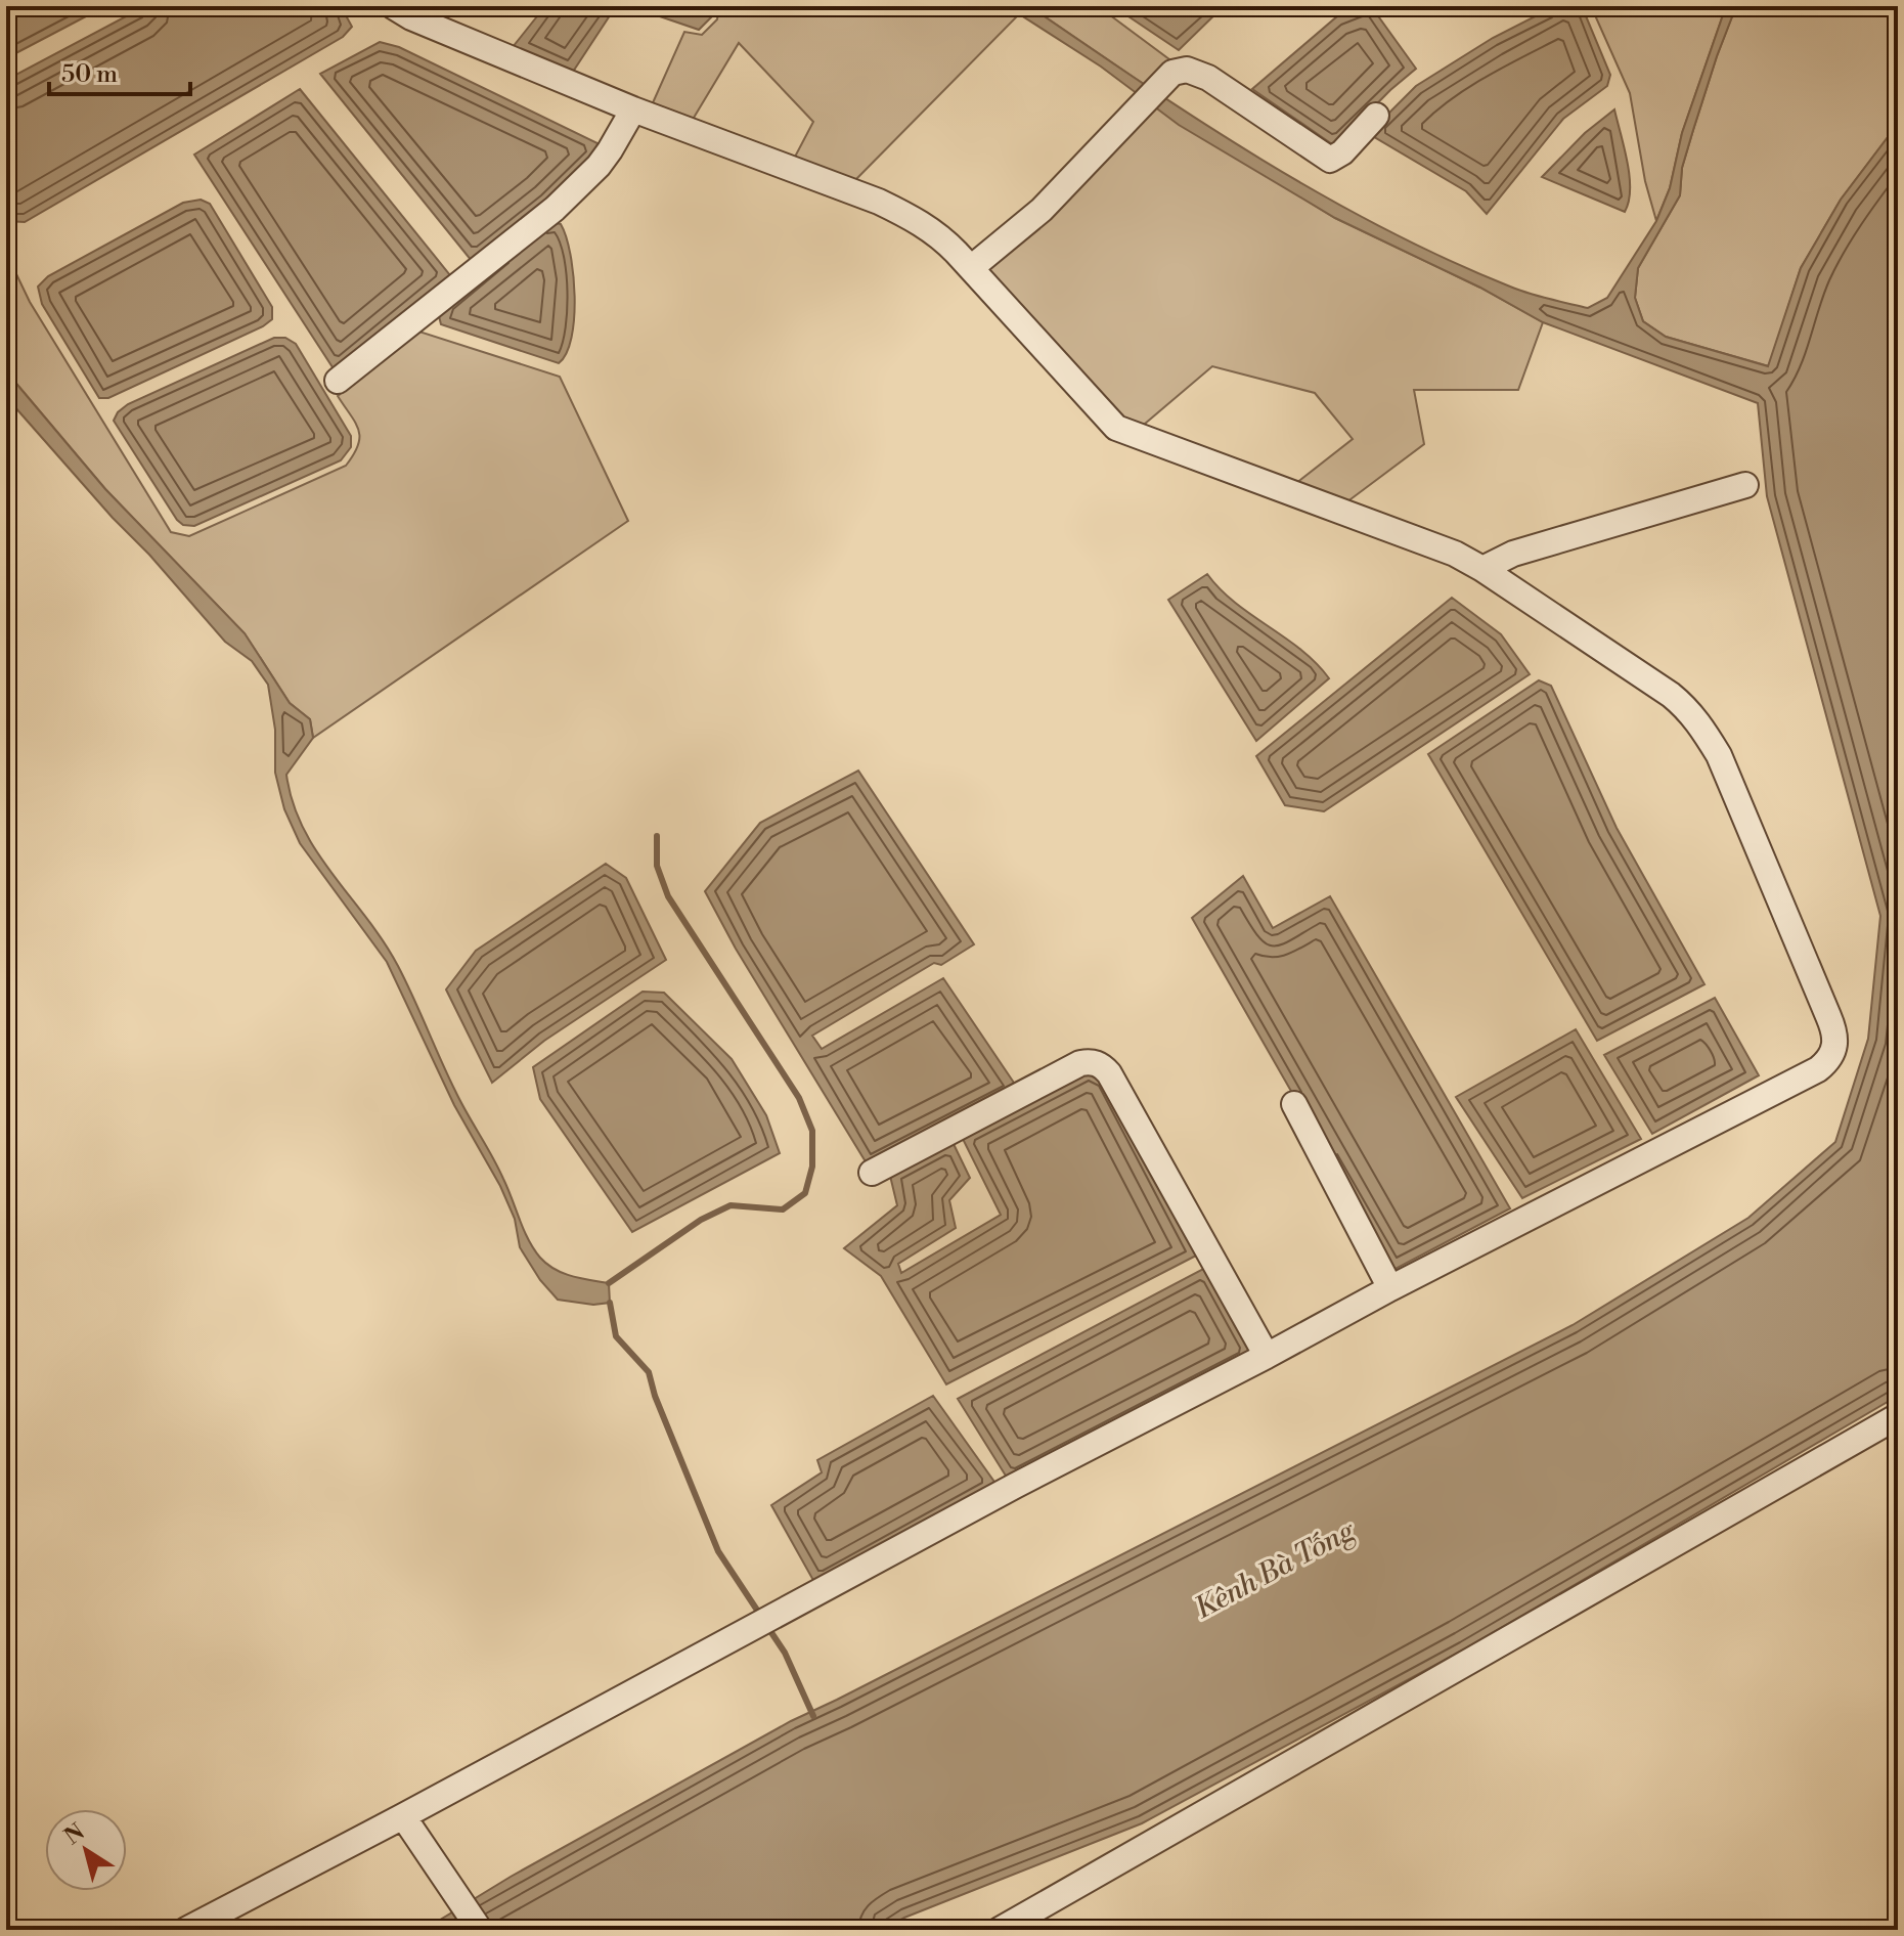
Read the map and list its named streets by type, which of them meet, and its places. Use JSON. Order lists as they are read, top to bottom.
{
  "water": ["Kênh Bà Tống"],
  "scale_bar": "50 m",
  "north": "top left"
}
